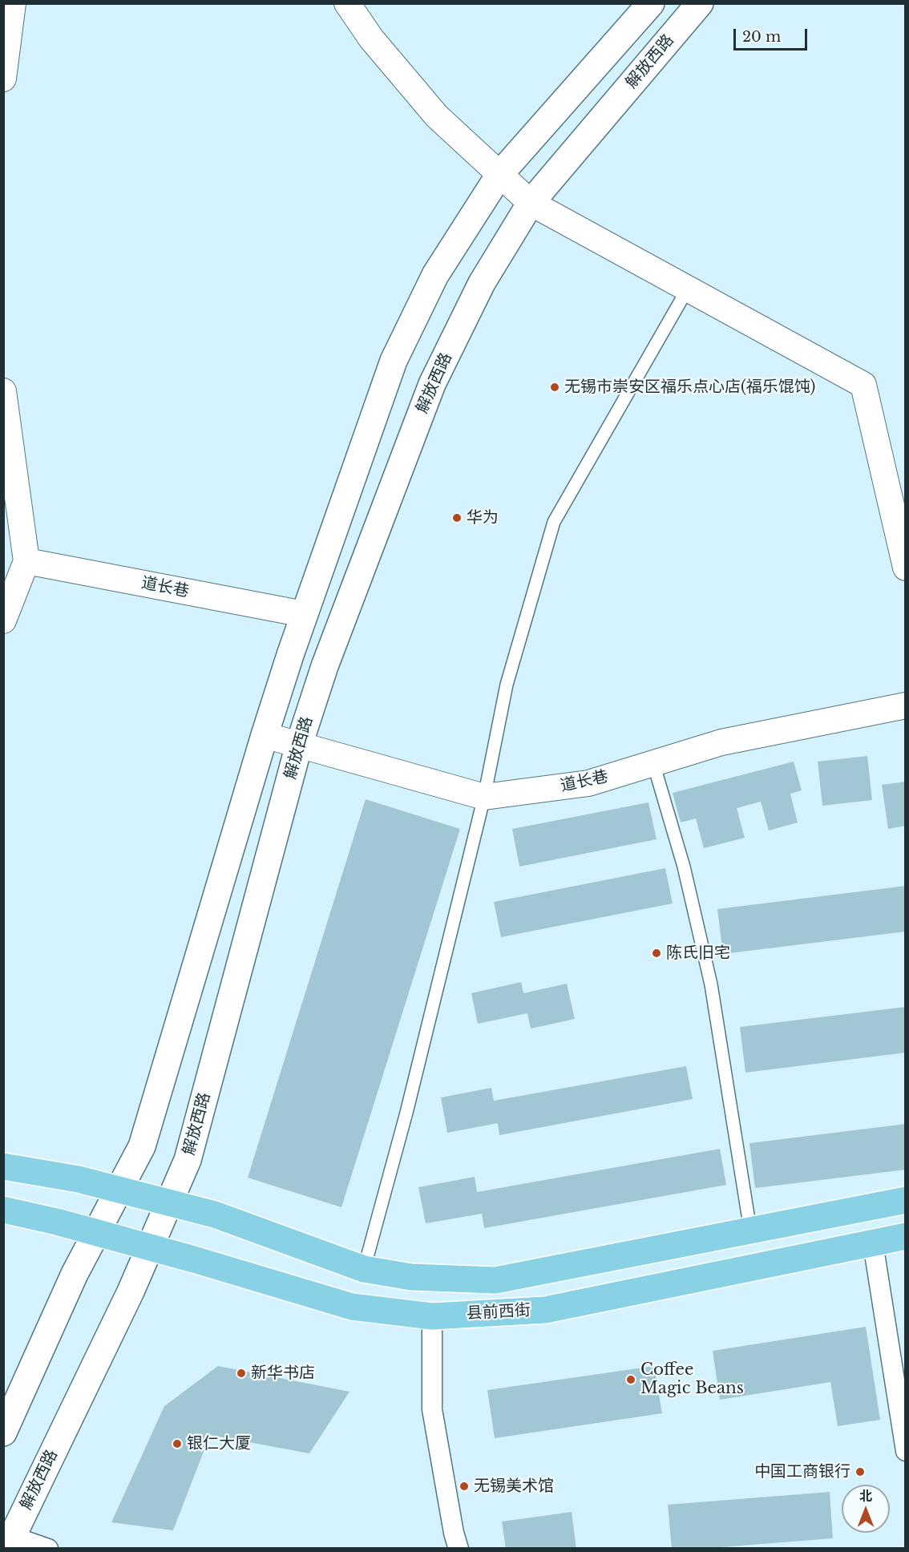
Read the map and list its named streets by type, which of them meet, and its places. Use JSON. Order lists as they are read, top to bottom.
{
  "streets": {
    "main road": ["解放西路", "县前西街"],
    "street": ["道长巷"]
  },
  "crossings": [
    ["解放西路", "道长巷"],
    ["解放西路", "县前西街"]
  ],
  "places": [
    "无锡市崇安区福乐点心店(福乐馄饨)",
    "华为",
    "陈氏旧宅",
    "新华书店",
    "Coffee Magic Beans",
    "银仁大厦",
    "中国工商银行",
    "无锡美术馆"
  ],
  "scale_bar": "20 m",
  "north": "top"
}
